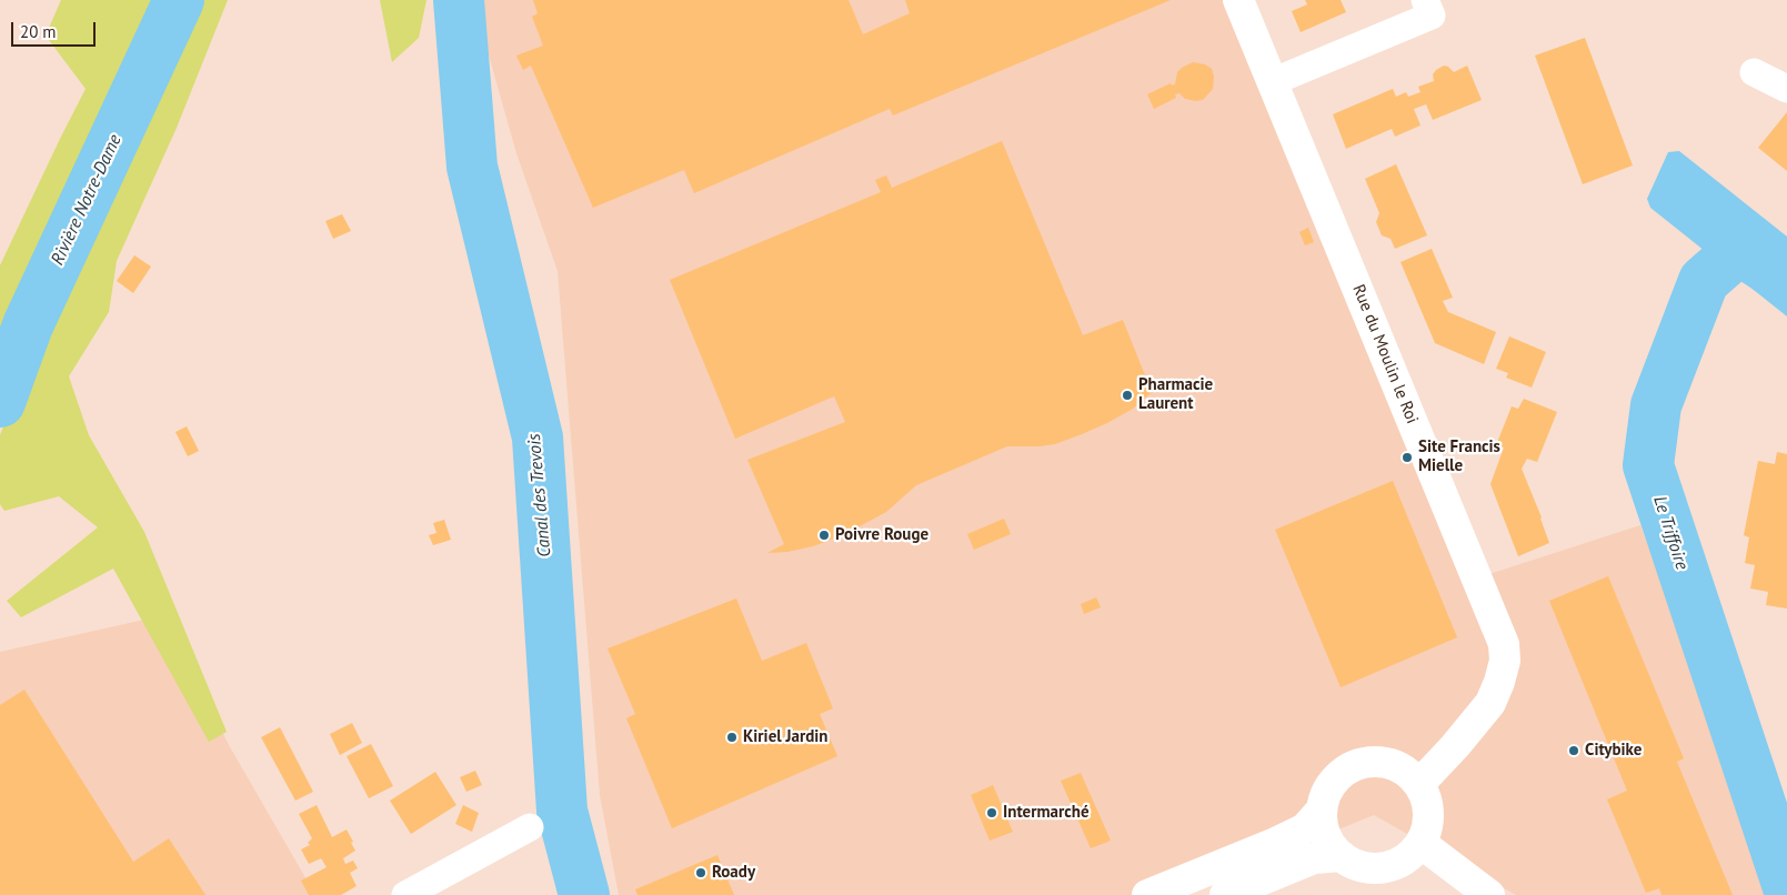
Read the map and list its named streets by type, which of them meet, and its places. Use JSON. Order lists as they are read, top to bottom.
{
  "streets": {
    "street": ["Rue du Moulin le Roi"]
  },
  "water": ["Rivière Notre-Dame", "Canal des Trevois", "Le Triffoire"],
  "places": [
    "Pharmacie Laurent",
    "Site Francis Mielle",
    "Poivre Rouge",
    "Kiriel Jardin",
    "Citybike",
    "Intermarché",
    "Roady"
  ],
  "scale_bar": "20 m"
}
